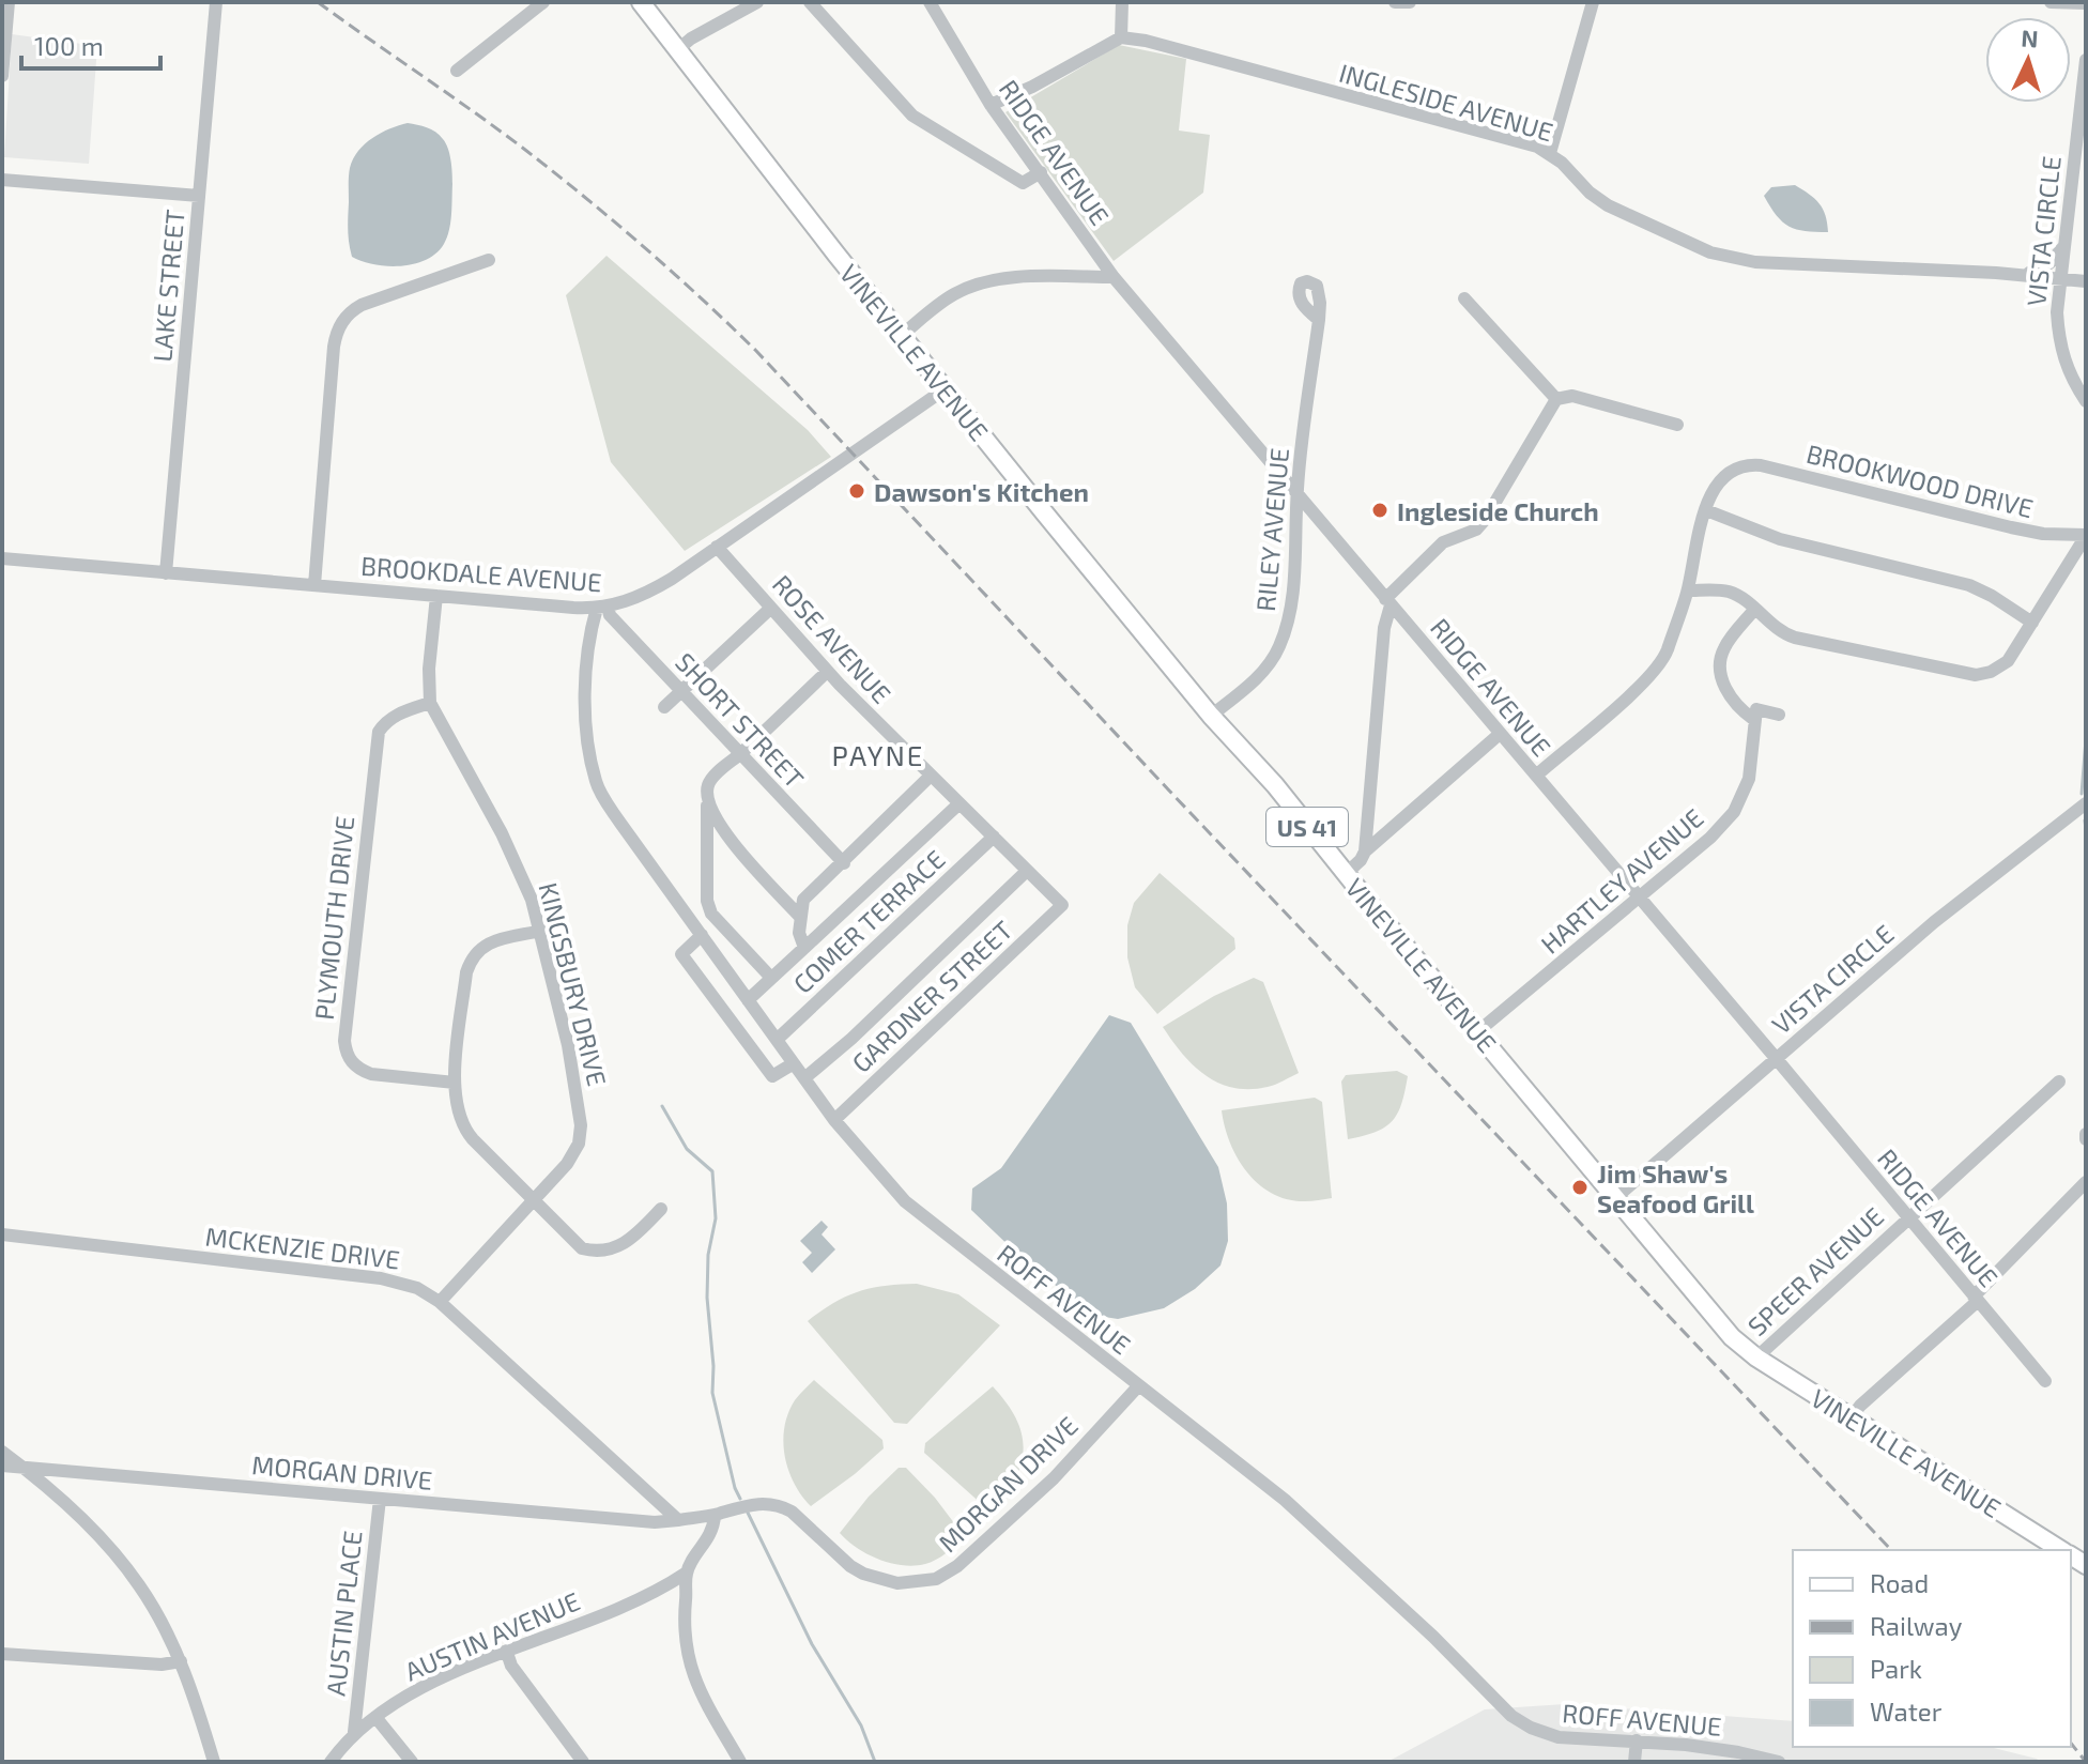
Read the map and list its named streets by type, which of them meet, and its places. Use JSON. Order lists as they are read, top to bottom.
{
  "streets": {
    "main road": ["VINEVILLE AVENUE", "US 41"],
    "street": [
      "INGLESIDE AVENUE",
      "RIDGE AVENUE",
      "VISTA CIRCLE",
      "LAKE STREET",
      "BROOKWOOD DRIVE",
      "RILEY AVENUE",
      "BROOKDALE AVENUE",
      "ROSE AVENUE",
      "SHORT STREET",
      "HARTLEY AVENUE",
      "PLYMOUTH DRIVE",
      "COMER TERRACE",
      "KINGSBURY DRIVE",
      "GARDNER STREET",
      "MCKENZIE DRIVE",
      "SPEER AVENUE",
      "ROFF AVENUE",
      "MORGAN DRIVE",
      "AUSTIN PLACE",
      "AUSTIN AVENUE"
    ]
  },
  "crossings": [
    ["INGLESIDE AVENUE", "VISTA CIRCLE"],
    ["RIDGE AVENUE", "VISTA CIRCLE"],
    ["RIDGE AVENUE", "RILEY AVENUE"],
    ["RIDGE AVENUE", "HARTLEY AVENUE"],
    ["RIDGE AVENUE", "SPEER AVENUE"],
    ["VISTA CIRCLE", "VINEVILLE AVENUE"],
    ["LAKE STREET", "BROOKDALE AVENUE"],
    ["VINEVILLE AVENUE", "RILEY AVENUE"],
    ["VINEVILLE AVENUE", "BROOKDALE AVENUE"],
    ["VINEVILLE AVENUE", "HARTLEY AVENUE"],
    ["VINEVILLE AVENUE", "SPEER AVENUE"],
    ["BROOKDALE AVENUE", "ROSE AVENUE"],
    ["BROOKDALE AVENUE", "SHORT STREET"],
    ["BROOKDALE AVENUE", "KINGSBURY DRIVE"],
    ["BROOKDALE AVENUE", "ROFF AVENUE"],
    ["ROSE AVENUE", "COMER TERRACE"],
    ["ROSE AVENUE", "GARDNER STREET"],
    ["SHORT STREET", "ROFF AVENUE"],
    ["PLYMOUTH DRIVE", "KINGSBURY DRIVE"],
    ["COMER TERRACE", "ROFF AVENUE"],
    ["KINGSBURY DRIVE", "MCKENZIE DRIVE"],
    ["GARDNER STREET", "ROFF AVENUE"],
    ["MCKENZIE DRIVE", "MORGAN DRIVE"],
    ["ROFF AVENUE", "MORGAN DRIVE"],
    ["MORGAN DRIVE", "AUSTIN PLACE"],
    ["AUSTIN PLACE", "AUSTIN AVENUE"]
  ],
  "districts": ["PAYNE"],
  "places": ["Dawson's Kitchen", "Ingleside Church", "Jim Shaw's Seafood Grill"],
  "legend": [
    "Road",
    "Railway",
    "Park",
    "Water"
  ],
  "scale_bar": "100 m",
  "north": "top"
}
